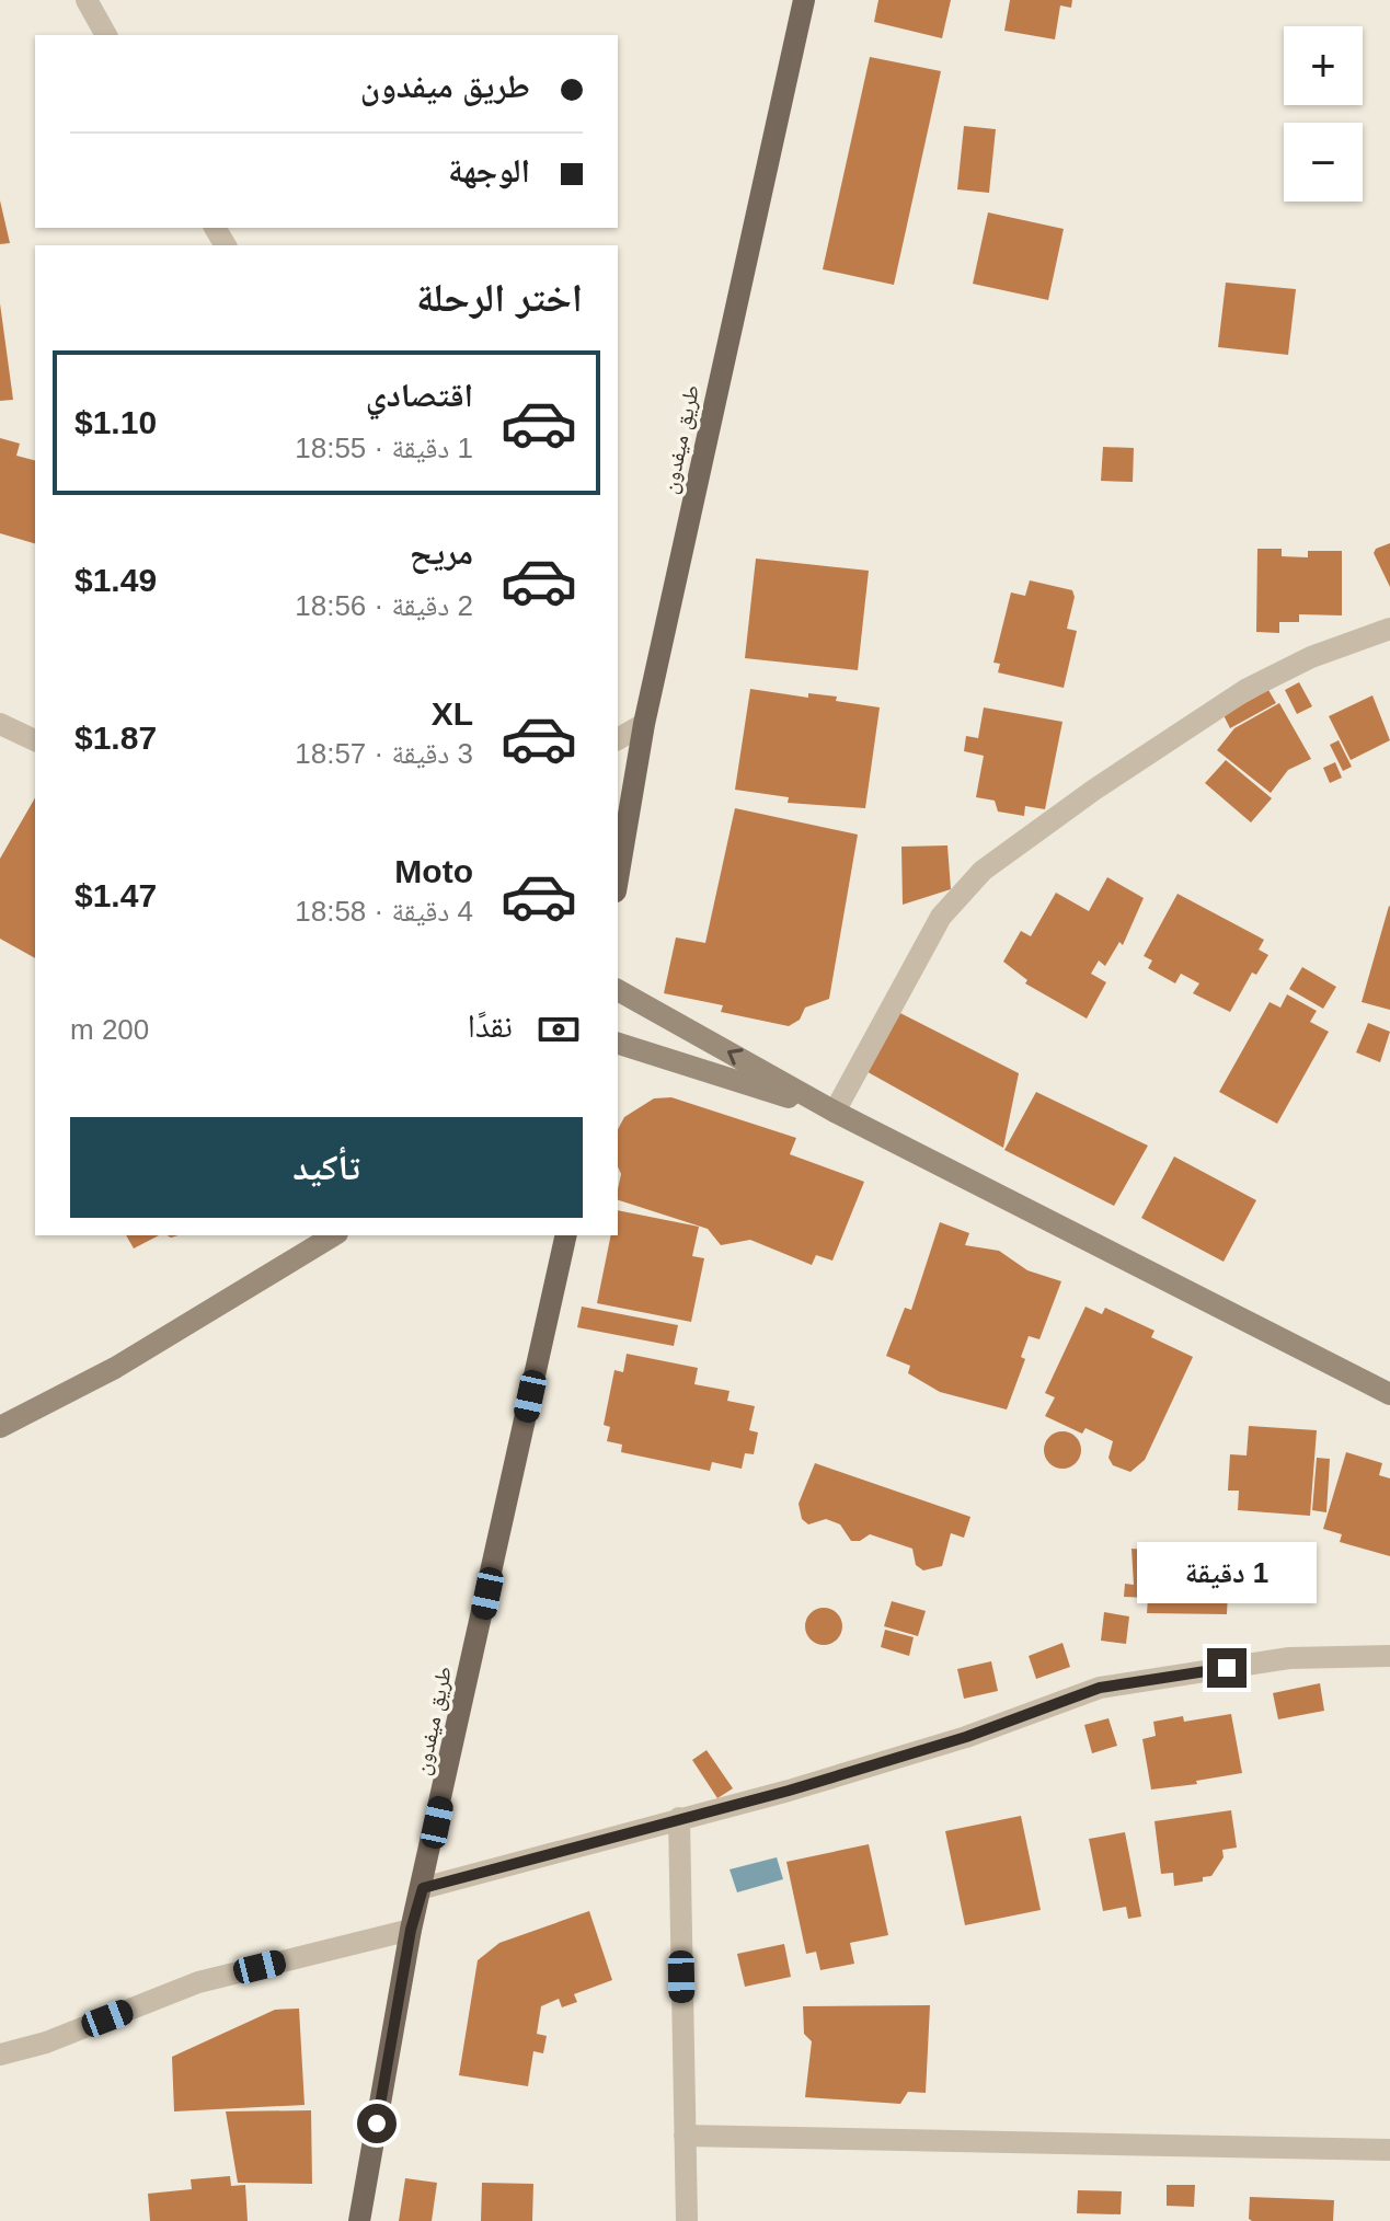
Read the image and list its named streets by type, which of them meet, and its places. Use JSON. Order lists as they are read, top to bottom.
{
  "streets": {
    "main road": ["طريق ميفدون"]
  },
  "page": {
    "map_buttons": ["+", "−"],
    "banner": ["طريق ميفدون", "الوجهة"],
    "heading": "اختر الرحلة",
    "list": [
      {
        "name": "اقتصادي",
        "note": "1 دقيقة · 18:55",
        "value": "$1.10"
      },
      {
        "name": "مريح",
        "note": "2 دقيقة · 18:56",
        "value": "$1.49"
      },
      {
        "name": "XL",
        "note": "3 دقيقة · 18:57",
        "value": "$1.87"
      },
      {
        "name": "Moto",
        "note": "4 دقيقة · 18:58",
        "value": "$1.47"
      }
    ],
    "pay": ["نقدًا", "200 m"],
    "buttons": "تأكيد",
    "bubble": "1 دقيقة"
  }
}
